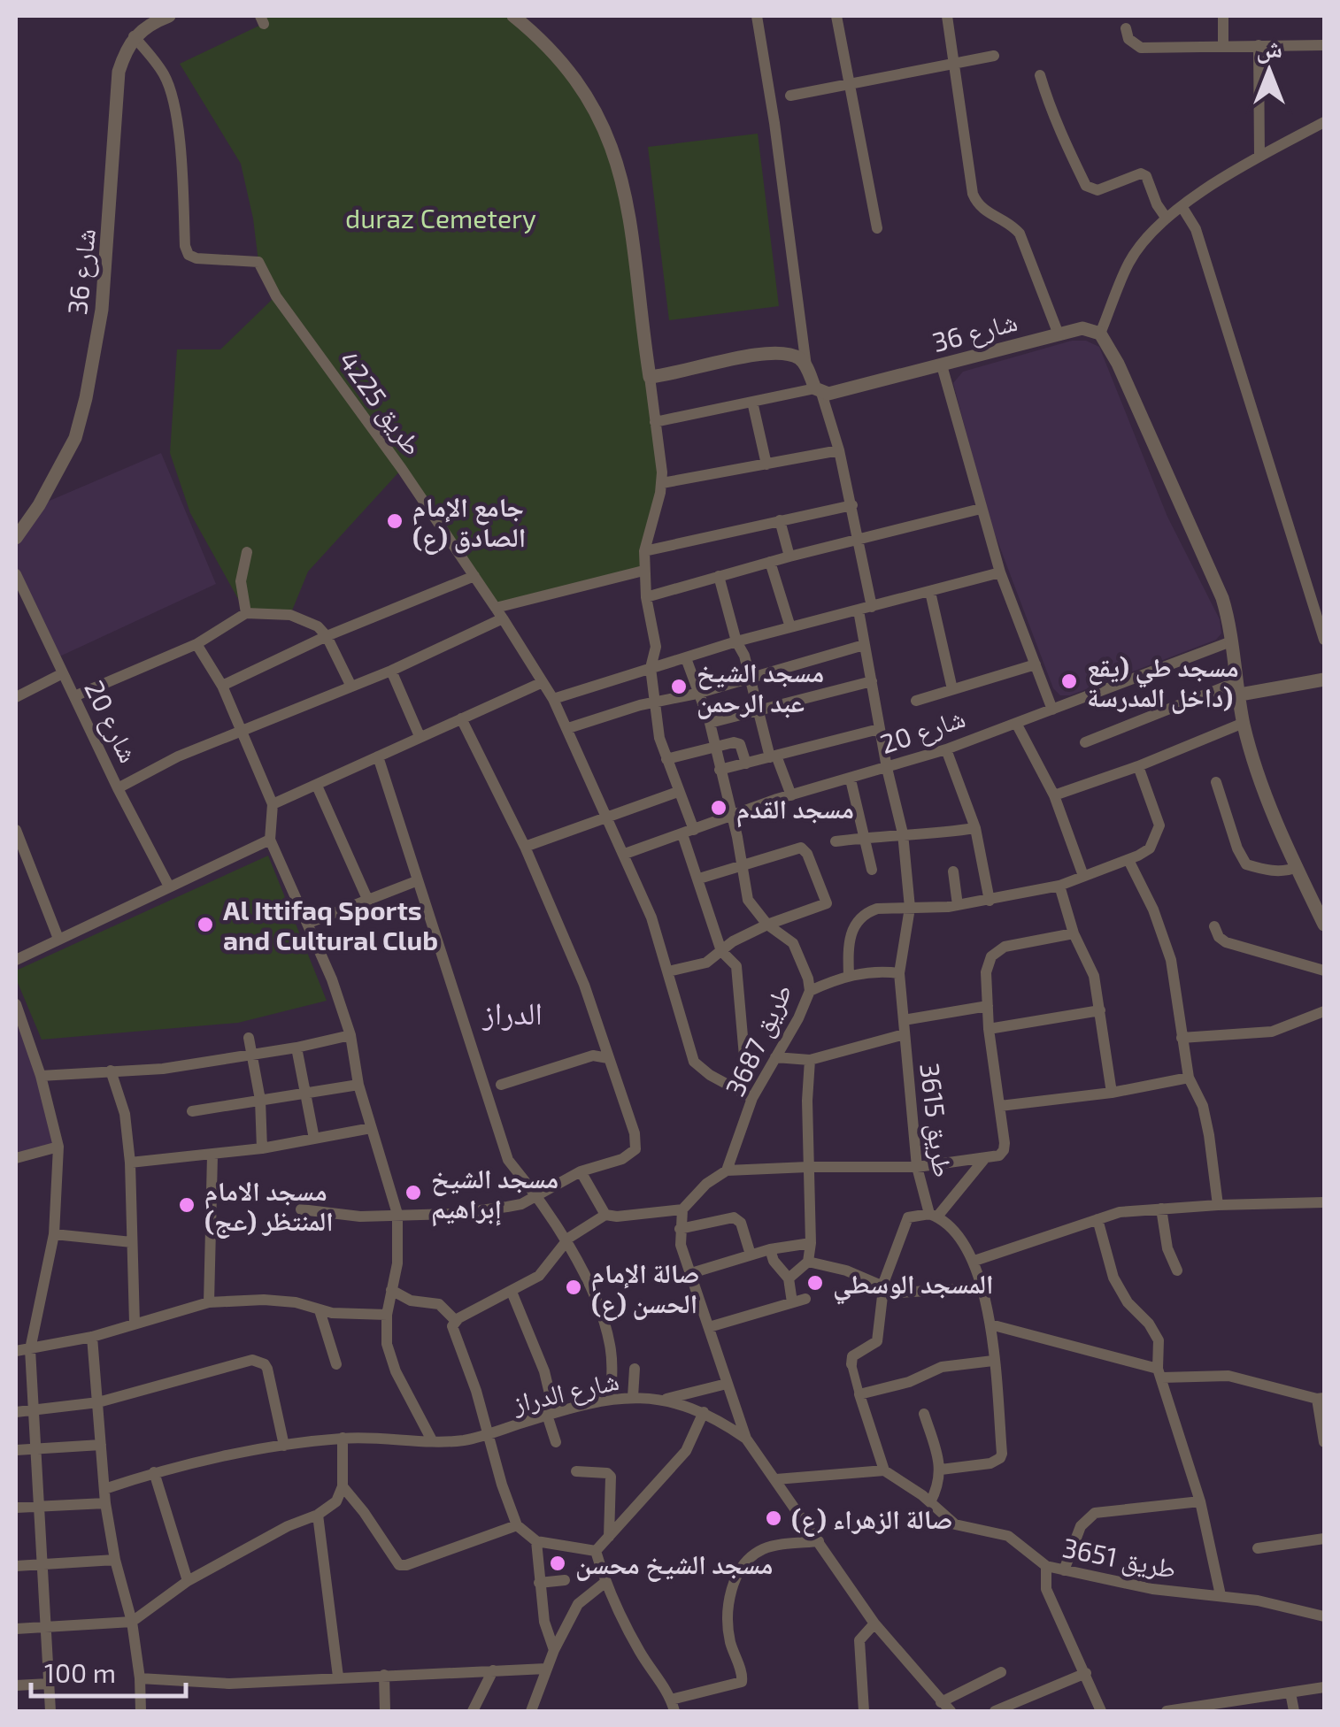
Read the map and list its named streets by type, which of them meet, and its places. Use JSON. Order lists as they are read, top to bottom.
{
  "streets": {
    "street": [
      "شارع 36",
      "طريق 4225",
      "شارع 20",
      "طريق 3687",
      "طريق 3615",
      "شارع الدراز",
      "طريق 3651"
    ]
  },
  "crossings": [
    ["شارع 36", "طريق 4225"],
    ["طريق 4225", "شارع 20"],
    ["طريق 4225", "طريق 3687"],
    ["شارع 20", "طريق 3687"],
    ["شارع 20", "طريق 3615"]
  ],
  "districts": ["الدراز"],
  "parks": ["duraz Cemetery"],
  "places": [
    "جامع الإمام الصادق (ع)",
    "مسجد طي (يقع داخل المدرسة)",
    "مسجد الشيخ عبد الرحمن",
    "مسجد القدم",
    "Al Ittifaq Sports and Cultural Club",
    "مسجد الشيخ إبراهيم",
    "مسجد الامام المنتظر (عج)",
    "المسجد الوسطي",
    "صالة الإمام الحسن (ع)",
    "(ع) صالة الزهراء",
    "مسجد الشيخ محسن"
  ],
  "scale_bar": "100 m",
  "north": "top"
}
